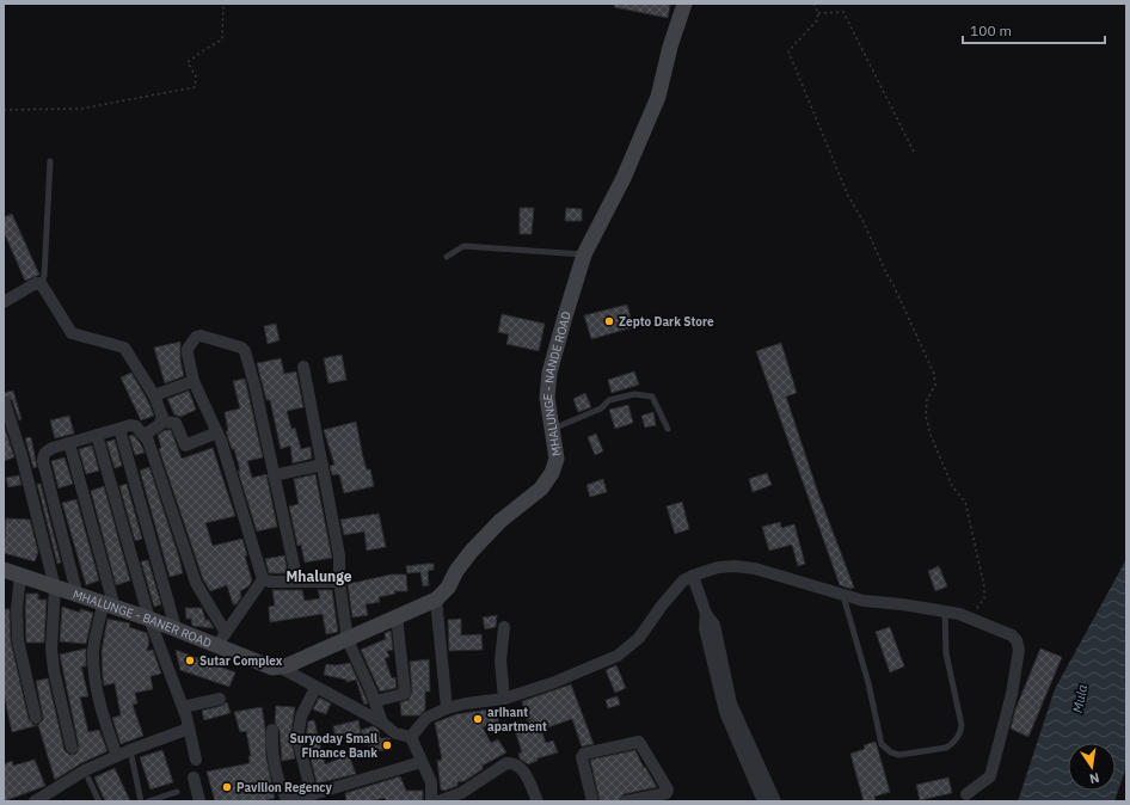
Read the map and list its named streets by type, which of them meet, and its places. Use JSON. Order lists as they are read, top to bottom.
{
  "streets": {
    "main road": ["MHALUNGE - NANDE ROAD", "MHALUNGE - BANER ROAD"]
  },
  "crossings": [
    ["MHALUNGE - NANDE ROAD", "MHALUNGE - BANER ROAD"]
  ],
  "districts": ["Mhalunge"],
  "water": ["Mula"],
  "places": [
    "Zepto Dark Store",
    "Sutar Complex",
    "arihant apartment",
    "Suryoday Small Finance Bank",
    "Pavilion Regency"
  ],
  "scale_bar": "100 m",
  "north": "bottom"
}
